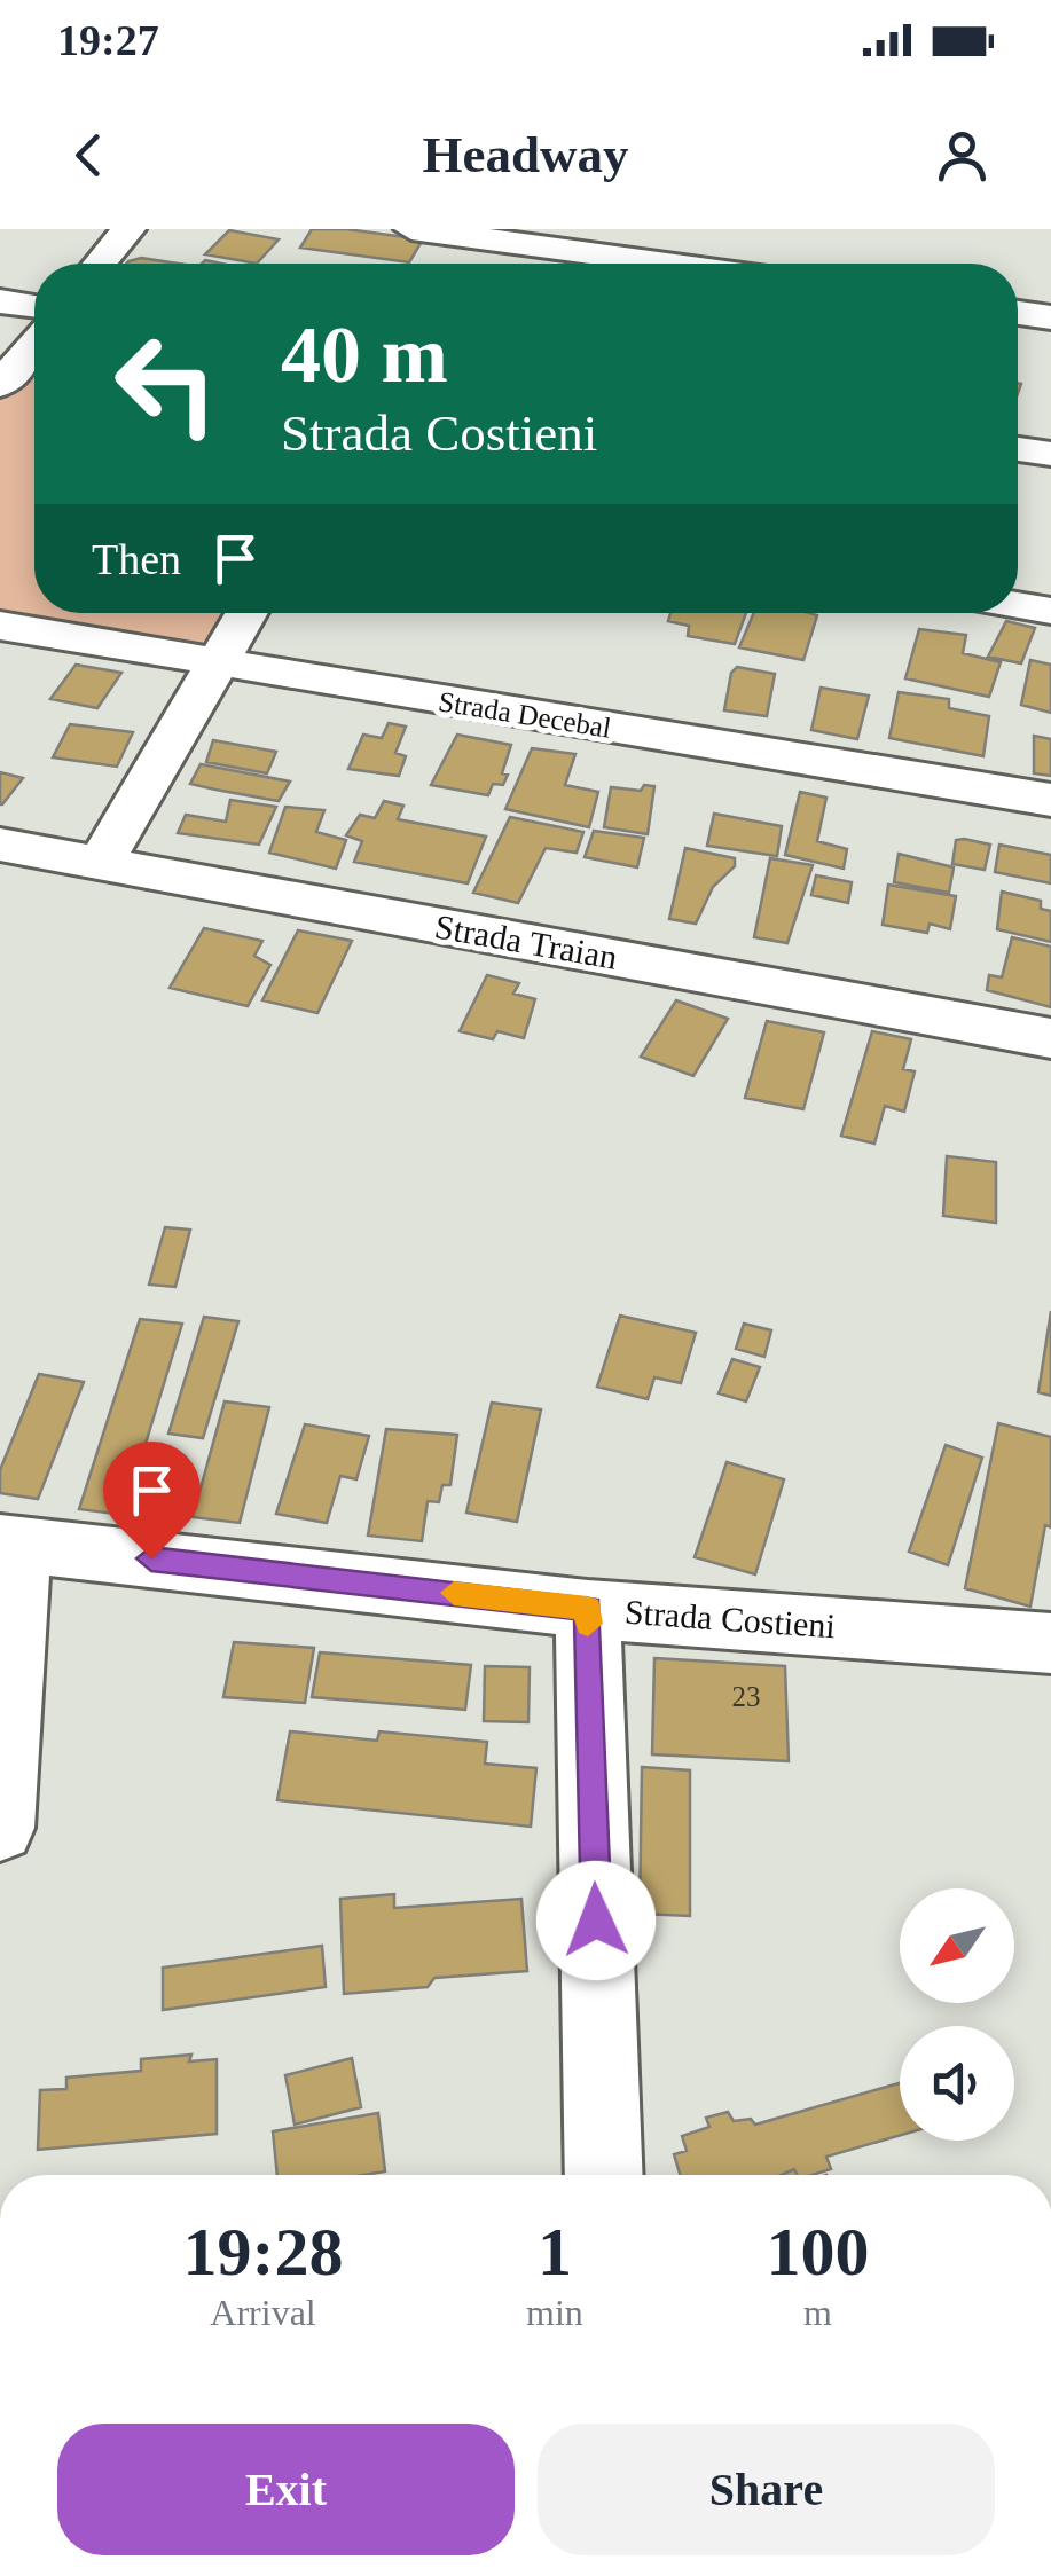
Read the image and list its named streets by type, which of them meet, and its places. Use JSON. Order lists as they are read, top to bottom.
{
  "streets": {
    "street": ["Strada Decebal", "Strada Traian", "Strada Costieni"]
  },
  "house_numbers": ["23"],
  "north": "bottom left",
  "page": {
    "status": "19:27",
    "header": "Headway",
    "turn": ["40 m", "Strada Costieni"],
    "then": "Then",
    "eta": [
      "19:28",
      "Arrival",
      "1",
      "min",
      "100",
      "m"
    ],
    "buttons": ["Exit", "Share"]
  }
}
